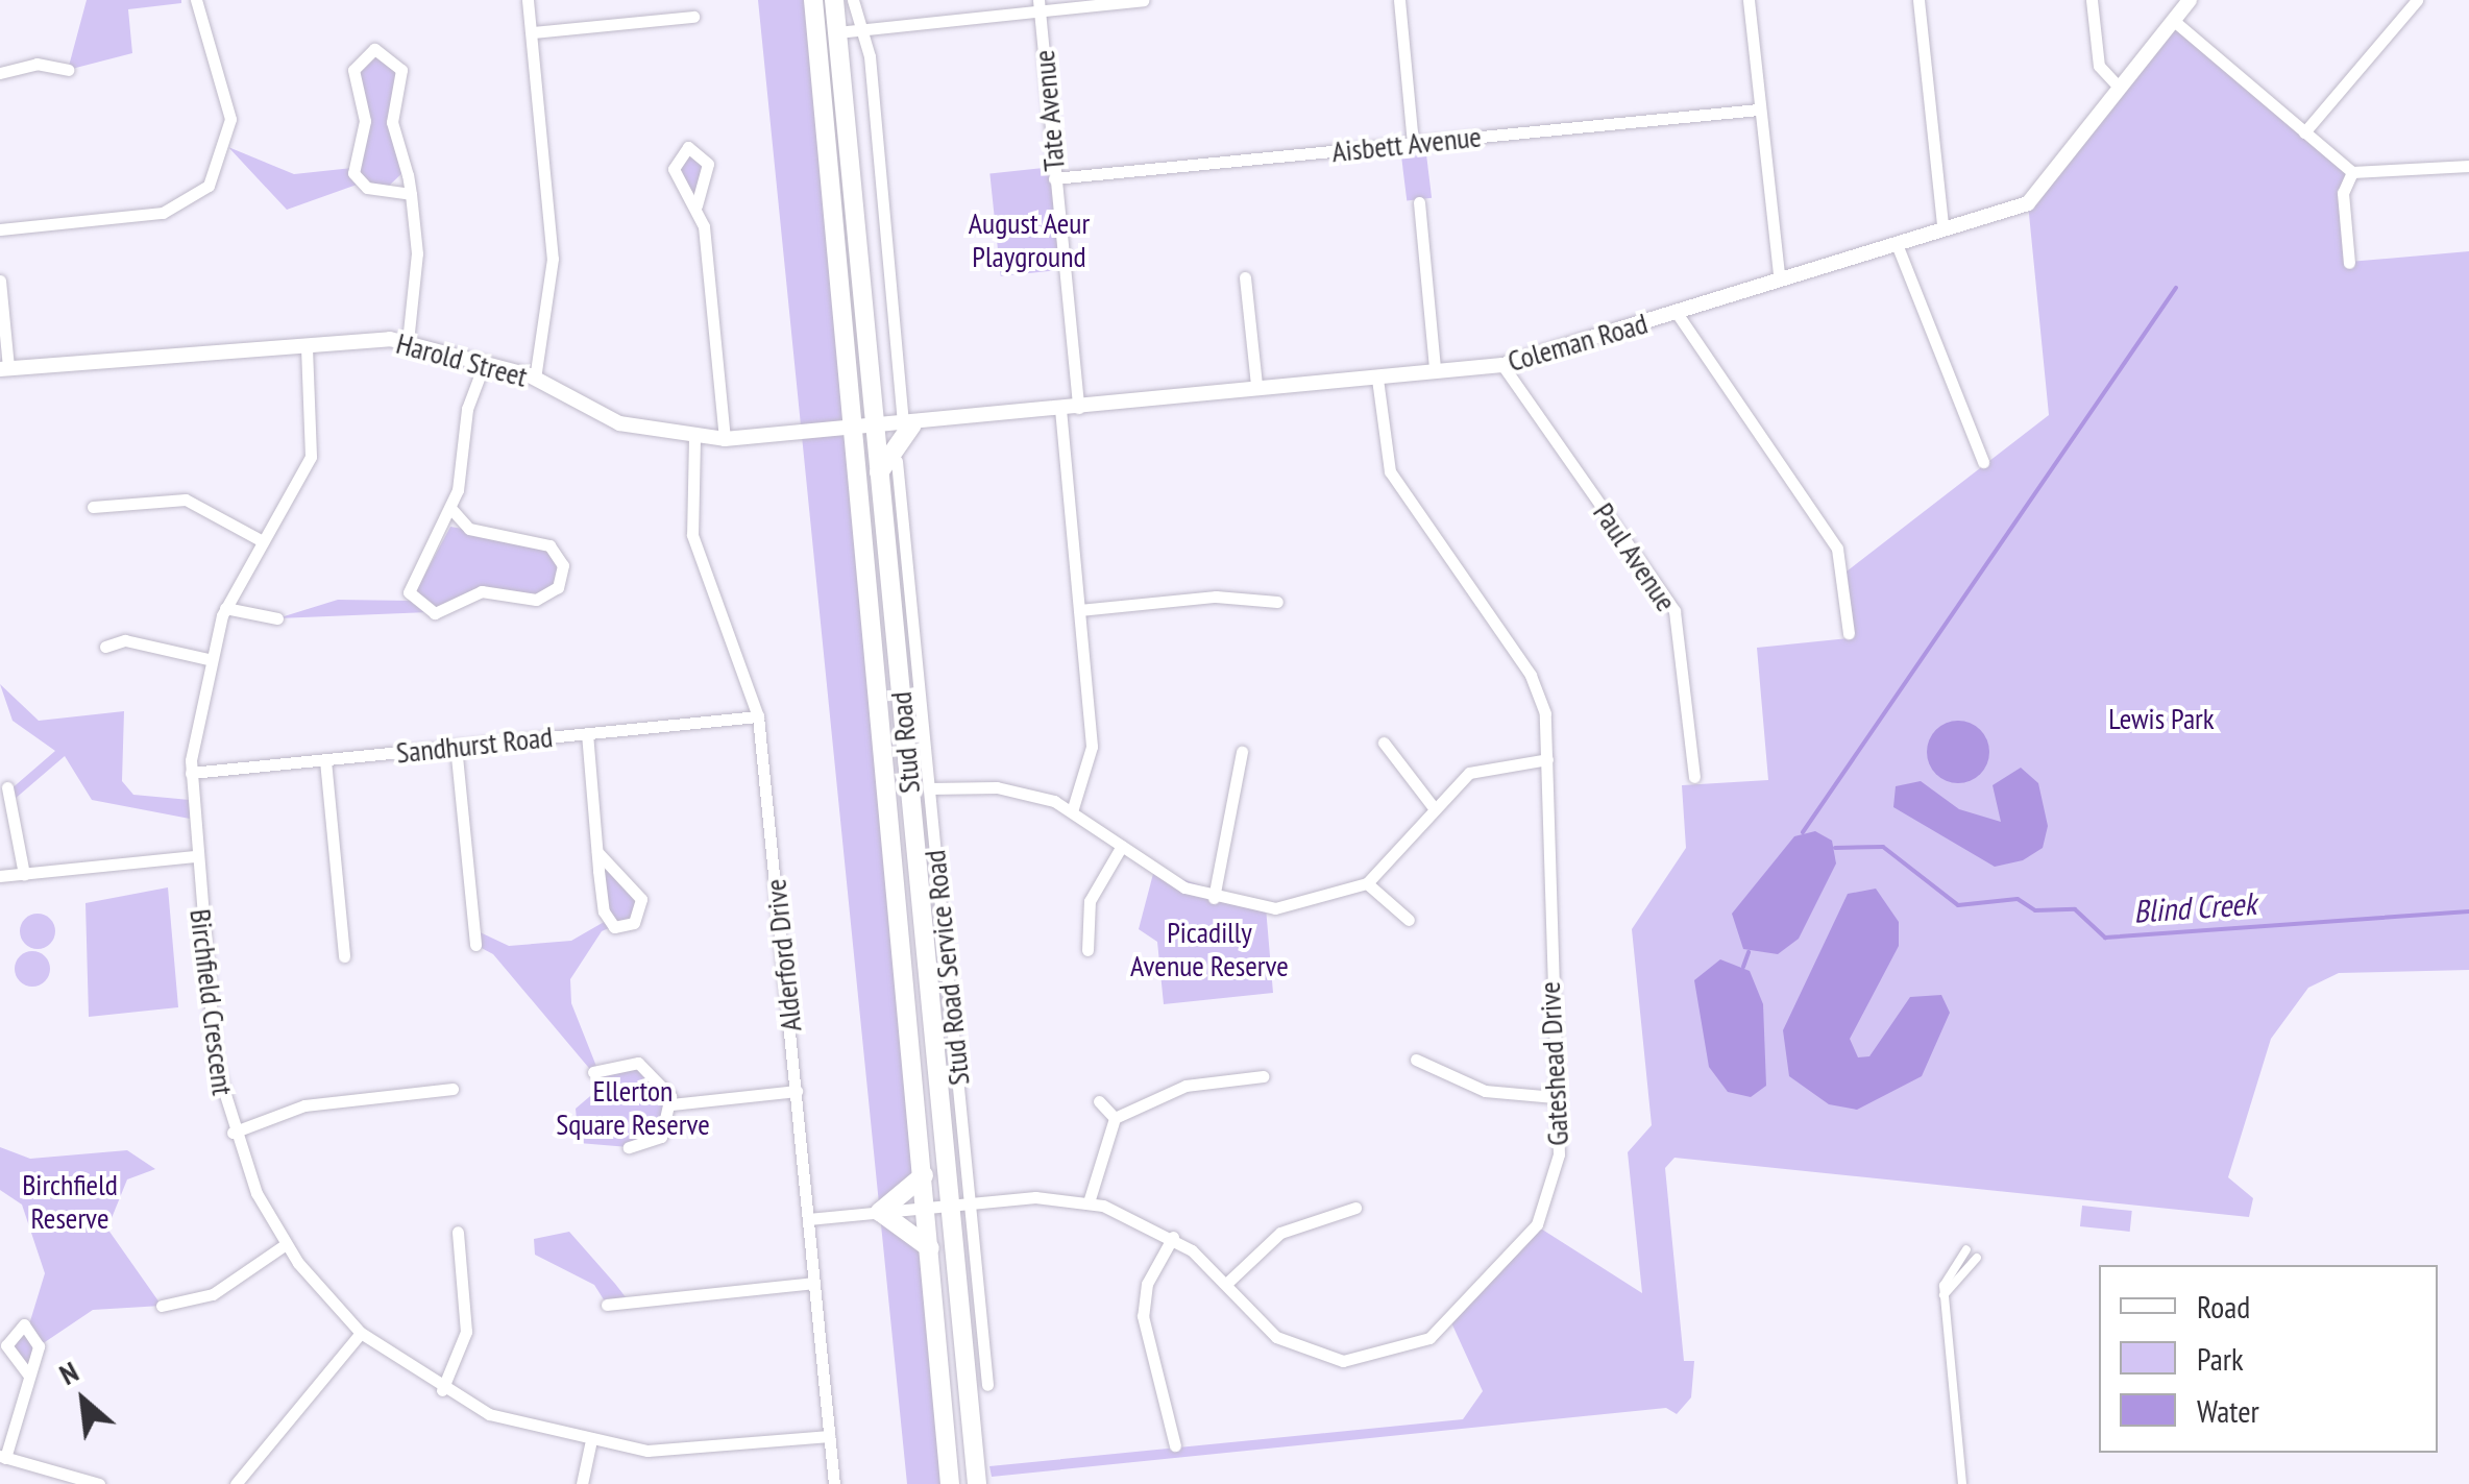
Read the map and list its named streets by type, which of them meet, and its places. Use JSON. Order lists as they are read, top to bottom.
{
  "streets": {
    "main road": ["Stud Road"],
    "street": [
      "Tate Avenue",
      "Aisbett Avenue",
      "Coleman Road",
      "Harold Street",
      "Paul Avenue",
      "Sandhurst Road",
      "Alderford Drive",
      "Stud Road Service Road",
      "Birchfield Crescent",
      "Gateshead Drive"
    ]
  },
  "crossings": [
    ["Tate Avenue", "Aisbett Avenue"],
    ["Tate Avenue", "Coleman Road"],
    ["Coleman Road", "Harold Street"],
    ["Coleman Road", "Paul Avenue"],
    ["Coleman Road", "Stud Road"],
    ["Coleman Road", "Gateshead Drive"],
    ["Harold Street", "Stud Road"],
    ["Harold Street", "Alderford Drive"],
    ["Harold Street", "Birchfield Crescent"],
    ["Stud Road", "Stud Road Service Road"],
    ["Stud Road", "Gateshead Drive"],
    ["Sandhurst Road", "Alderford Drive"],
    ["Sandhurst Road", "Birchfield Crescent"],
    ["Alderford Drive", "Birchfield Crescent"],
    ["Alderford Drive", "Gateshead Drive"],
    ["Stud Road Service Road", "Gateshead Drive"]
  ],
  "water": ["Blind Creek"],
  "parks": [
    "August Aeur Playground",
    "Lewis Park",
    "Picadilly Avenue Reserve",
    "Ellerton Square Reserve",
    "Birchfield Reserve"
  ],
  "legend": ["Road", "Park", "Water"],
  "north": "top left"
}
